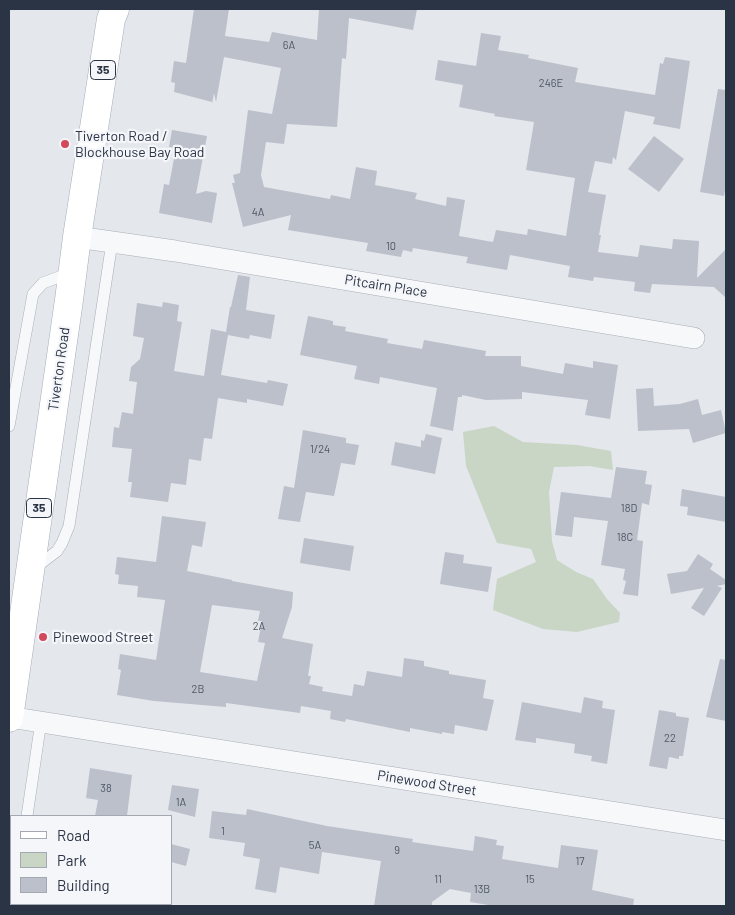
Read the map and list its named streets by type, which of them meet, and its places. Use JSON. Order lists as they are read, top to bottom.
{
  "streets": {
    "main road": ["35", "Tiverton Road"],
    "street": ["Pitcairn Place", "Pinewood Street"]
  },
  "crossings": [
    ["Pitcairn Place", "Tiverton Road"],
    ["Tiverton Road", "Pinewood Street"]
  ],
  "places": ["Tiverton Road / Blockhouse Bay Road", "Pinewood Street"],
  "house_numbers": [
    "6A",
    "246E",
    "4A",
    "10",
    "1/24",
    "18D",
    "18C",
    "2A",
    "2B",
    "22",
    "38",
    "1A",
    "1",
    "5A",
    "9",
    "17",
    "11",
    "15",
    "13B"
  ],
  "legend": ["Road", "Park", "Building"]
}
